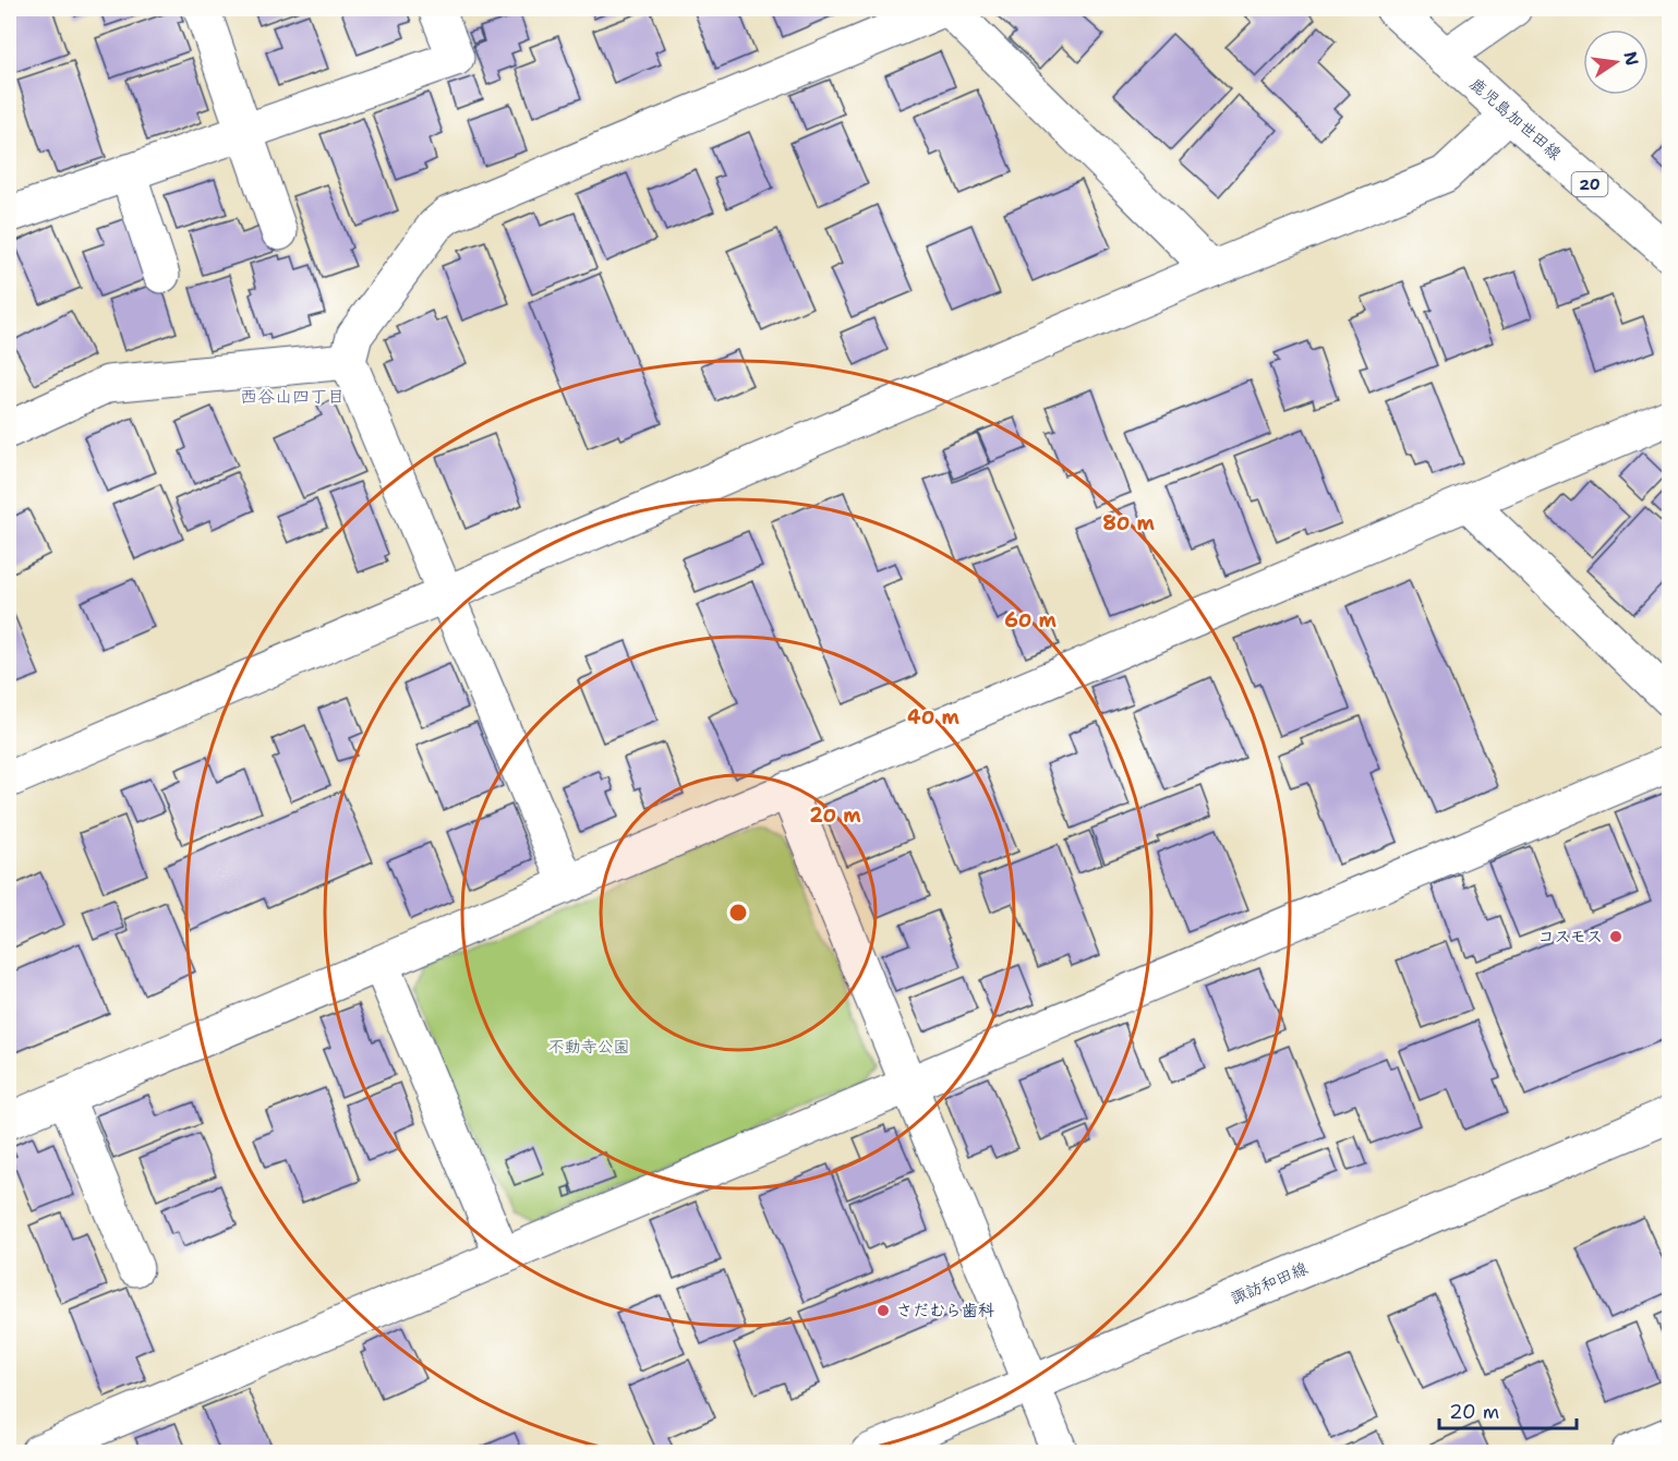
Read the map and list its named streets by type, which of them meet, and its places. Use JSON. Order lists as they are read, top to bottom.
{
  "streets": {
    "street": ["鹿児島加世田線", "20", "諏訪和田線"]
  },
  "districts": ["西谷山四丁目"],
  "parks": ["不動寺公園"],
  "places": ["コスモス", "さだむら歯科"],
  "scale_bar": "20 m",
  "north": "right",
  "rings": [
    "80 m",
    "60 m",
    "40 m",
    "20 m"
  ]
}
